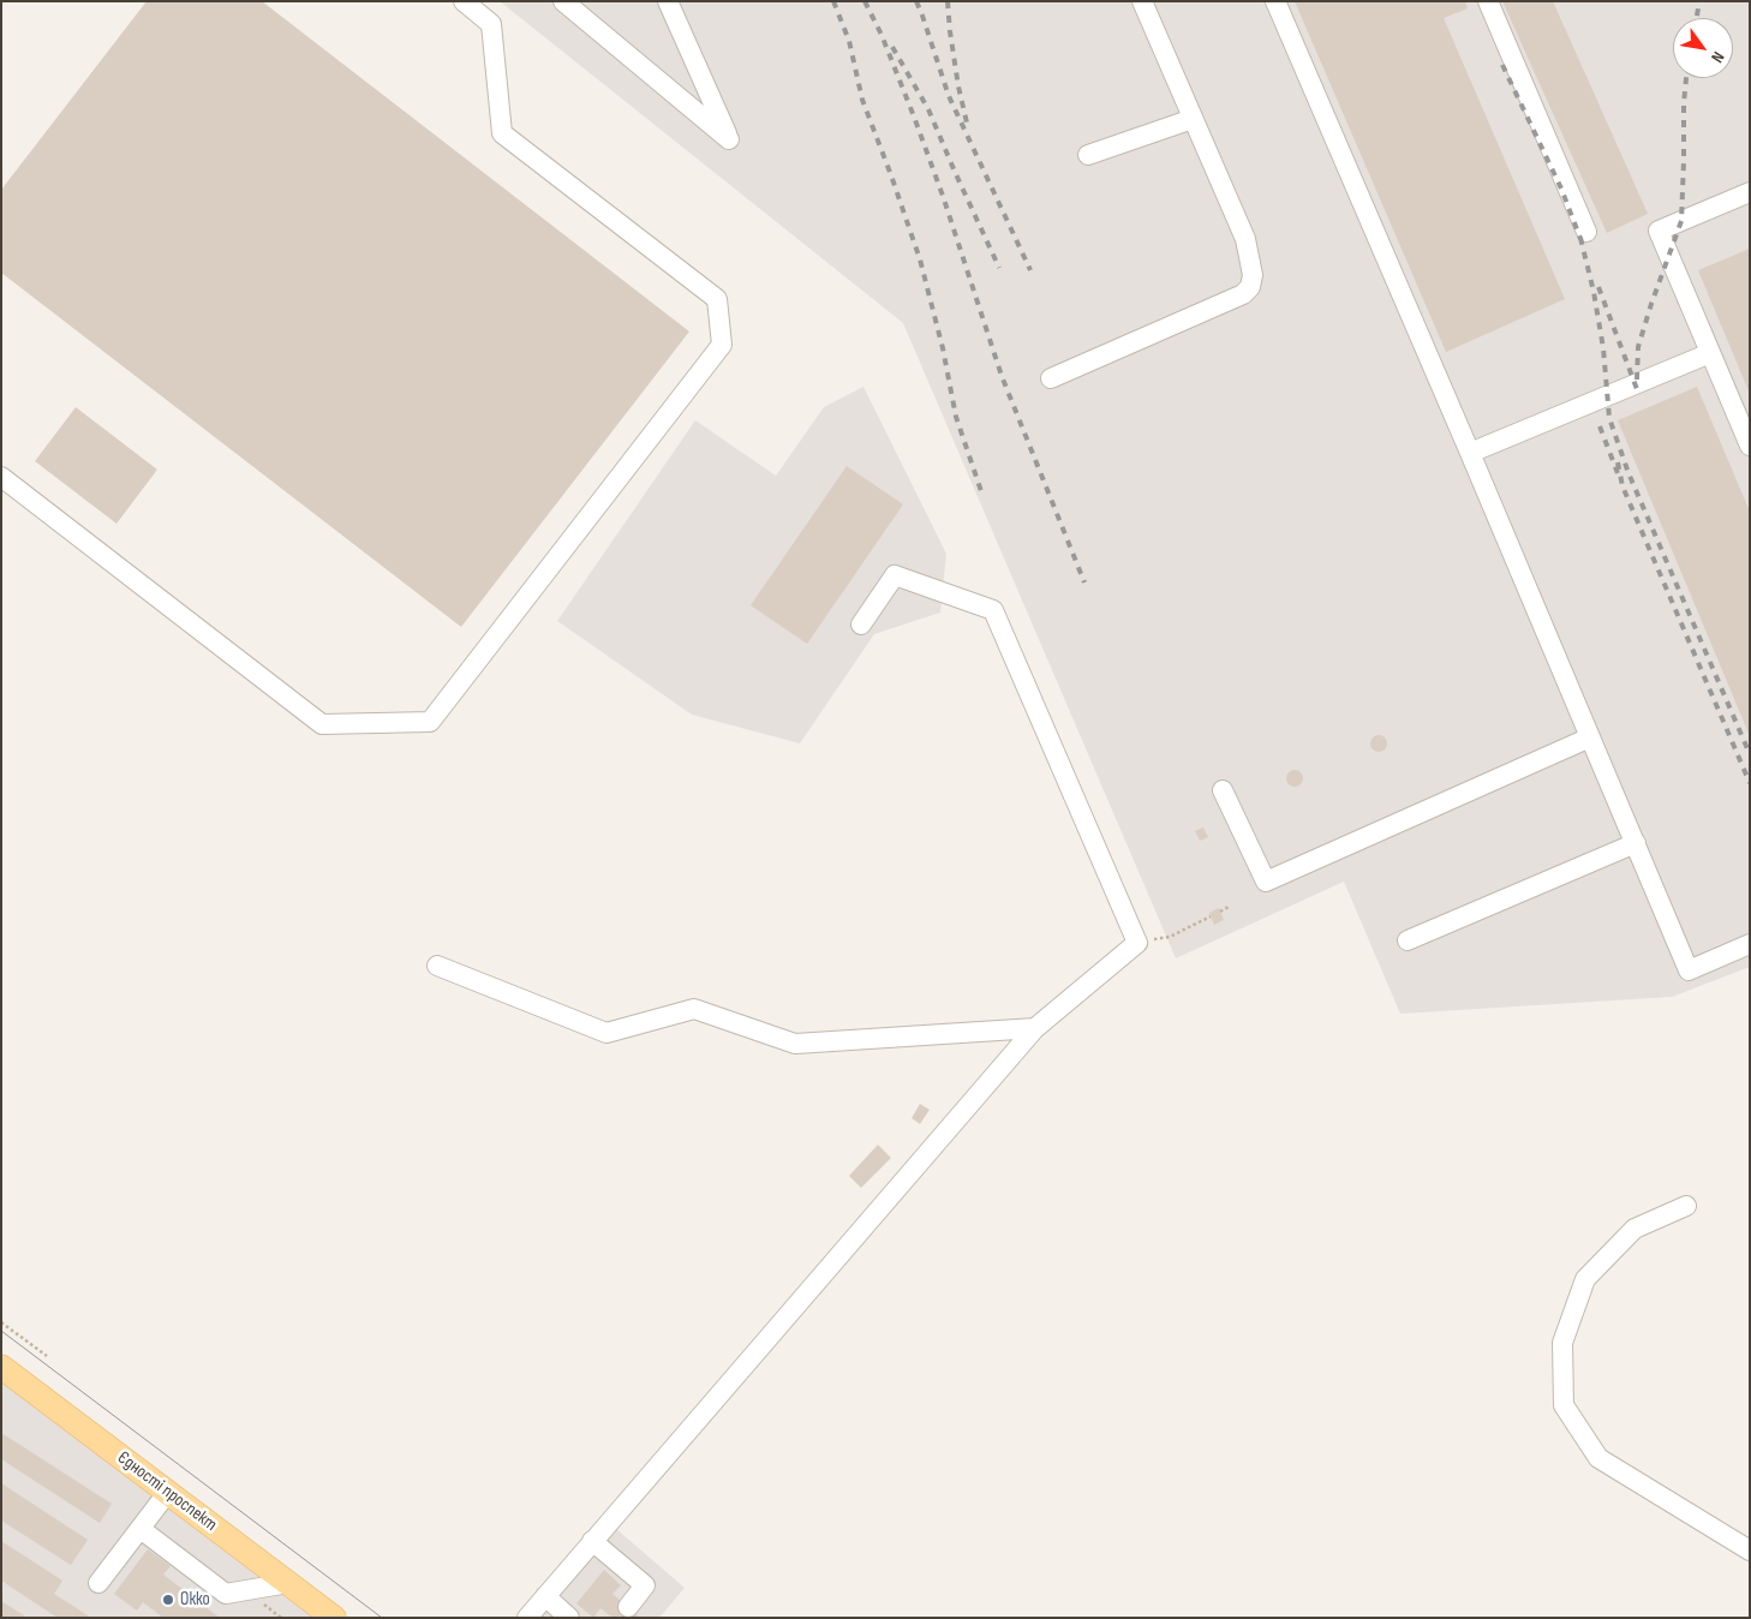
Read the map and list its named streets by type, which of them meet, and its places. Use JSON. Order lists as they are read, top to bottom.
{
  "streets": {
    "main road": ["Єдності проспект"]
  },
  "places": ["Окко"],
  "north": "bottom right"
}
